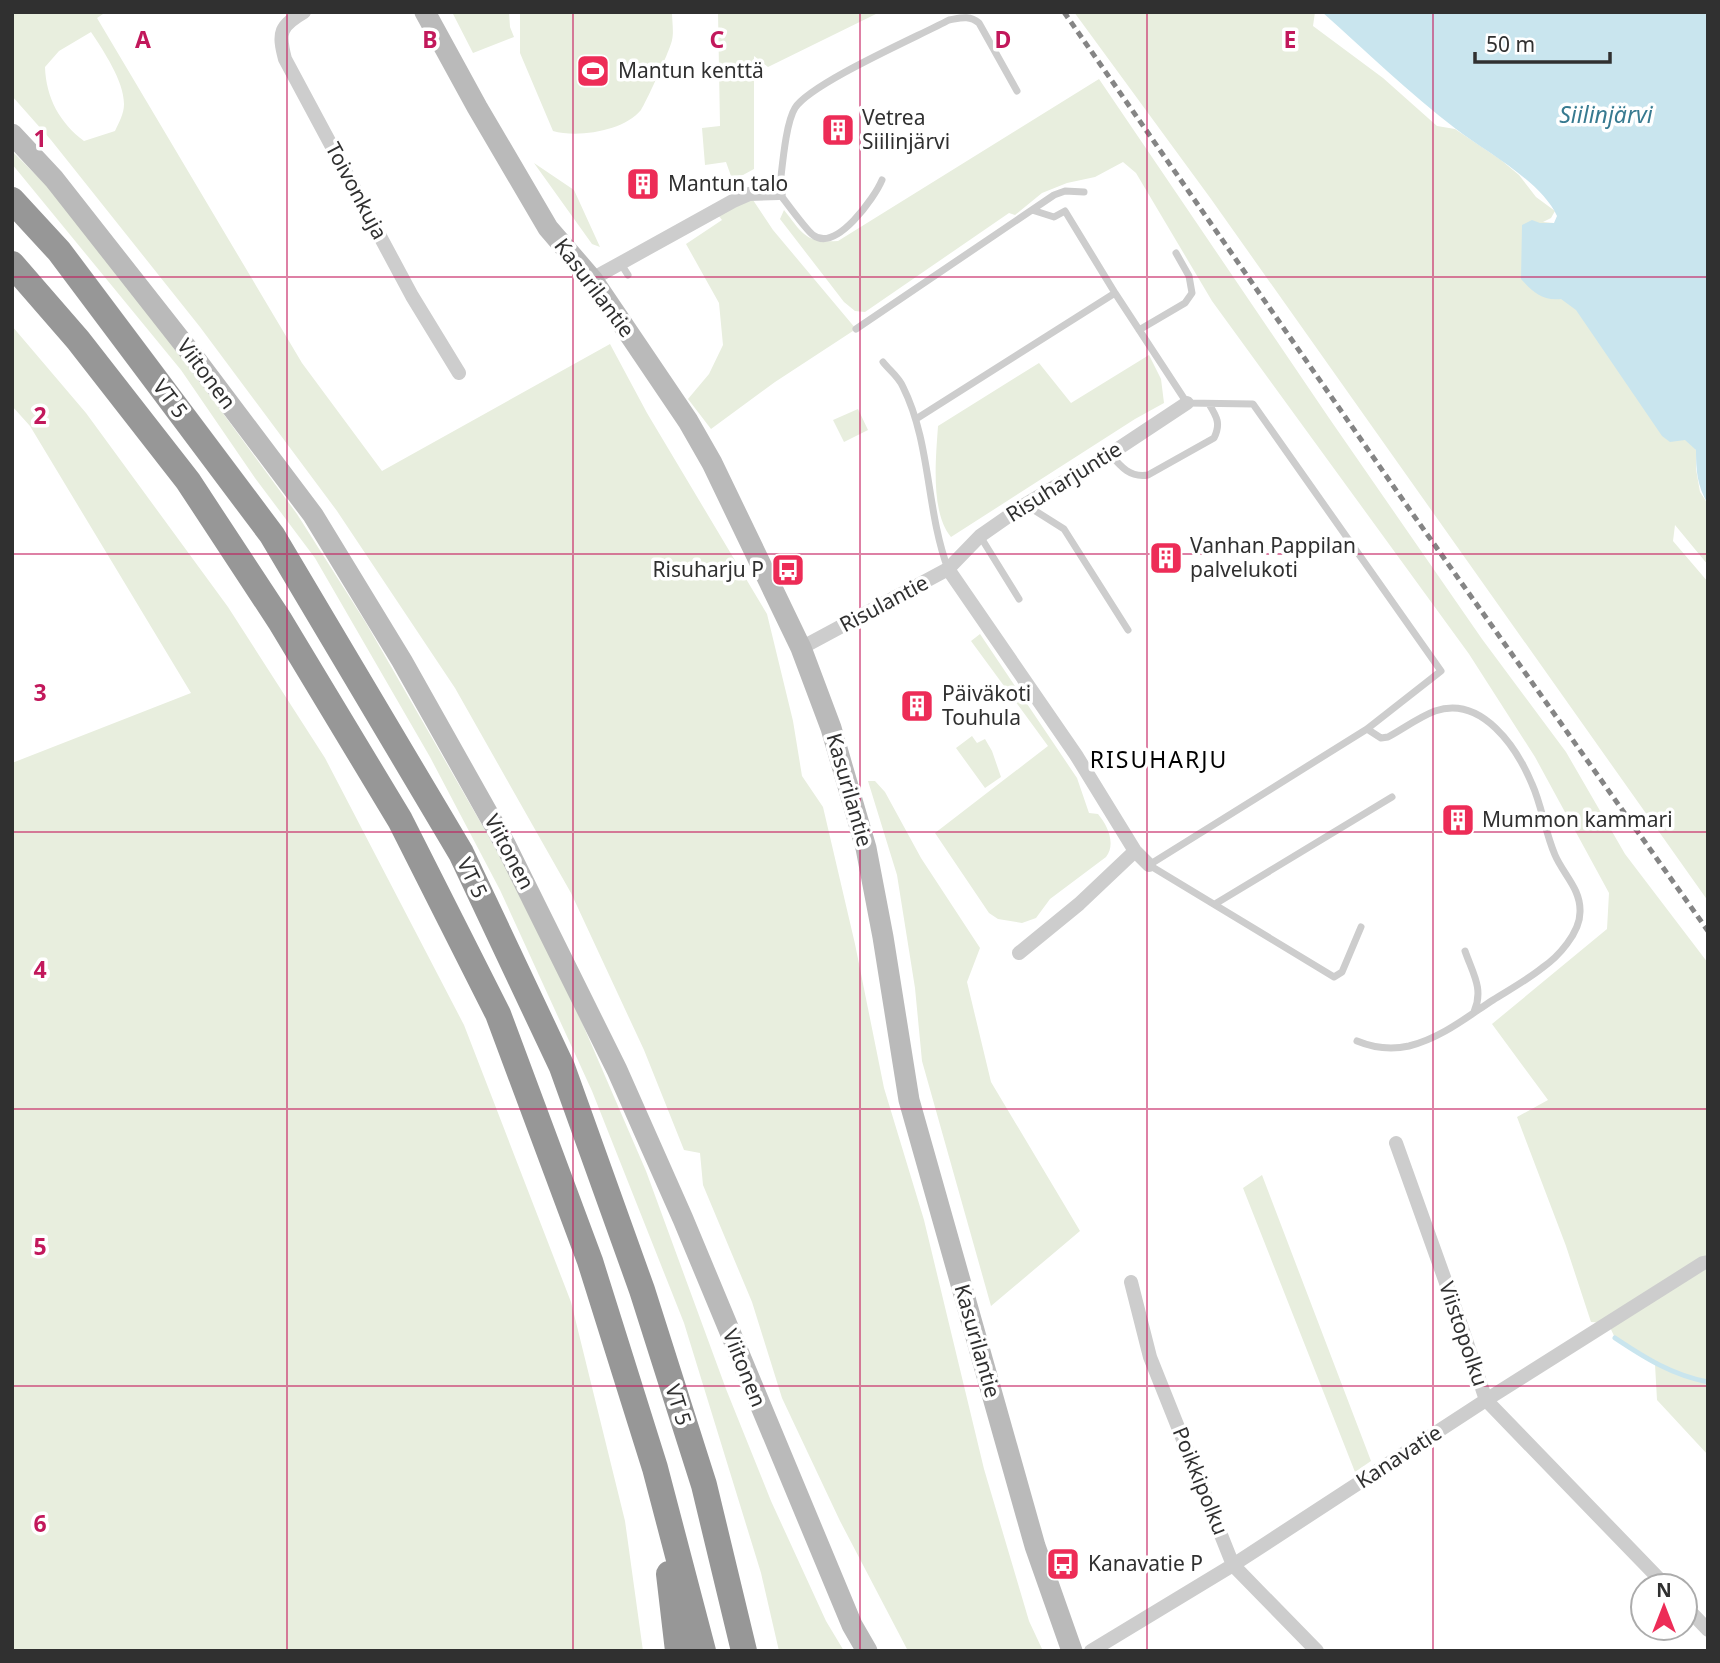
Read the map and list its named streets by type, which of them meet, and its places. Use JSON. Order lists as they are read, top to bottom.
{
  "streets": {
    "highway": ["VT 5"],
    "street": [
      "Toivonkuja",
      "Kasurilantie",
      "Viitonen",
      "Risuharjuntie",
      "Risulantie",
      "Viistopolku",
      "Kanavatie",
      "Poikkipolku"
    ]
  },
  "crossings": [
    ["Kasurilantie", "Risulantie"],
    ["Risuharjuntie", "Risulantie"],
    ["Viistopolku", "Kanavatie"],
    ["Kanavatie", "Poikkipolku"]
  ],
  "districts": ["RISUHARJU"],
  "water": ["Siilinjärvi"],
  "places": {
    "sports": ["Mantun kenttä"],
    "building": [
      "Vetrea Siilinjärvi",
      "Mantun talo",
      "Vanhan Pappilan palvelukoti",
      "Päiväkoti Touhula",
      "Mummon kammari"
    ],
    "bus stop": ["Risuharju P", "Kanavatie P"]
  },
  "scale_bar": "50 m",
  "north": "top",
  "grid": {
    "columns": [
      "A",
      "B",
      "C",
      "D",
      "E"
    ],
    "rows": [
      "1",
      "2",
      "3",
      "4",
      "5",
      "6"
    ]
  }
}
